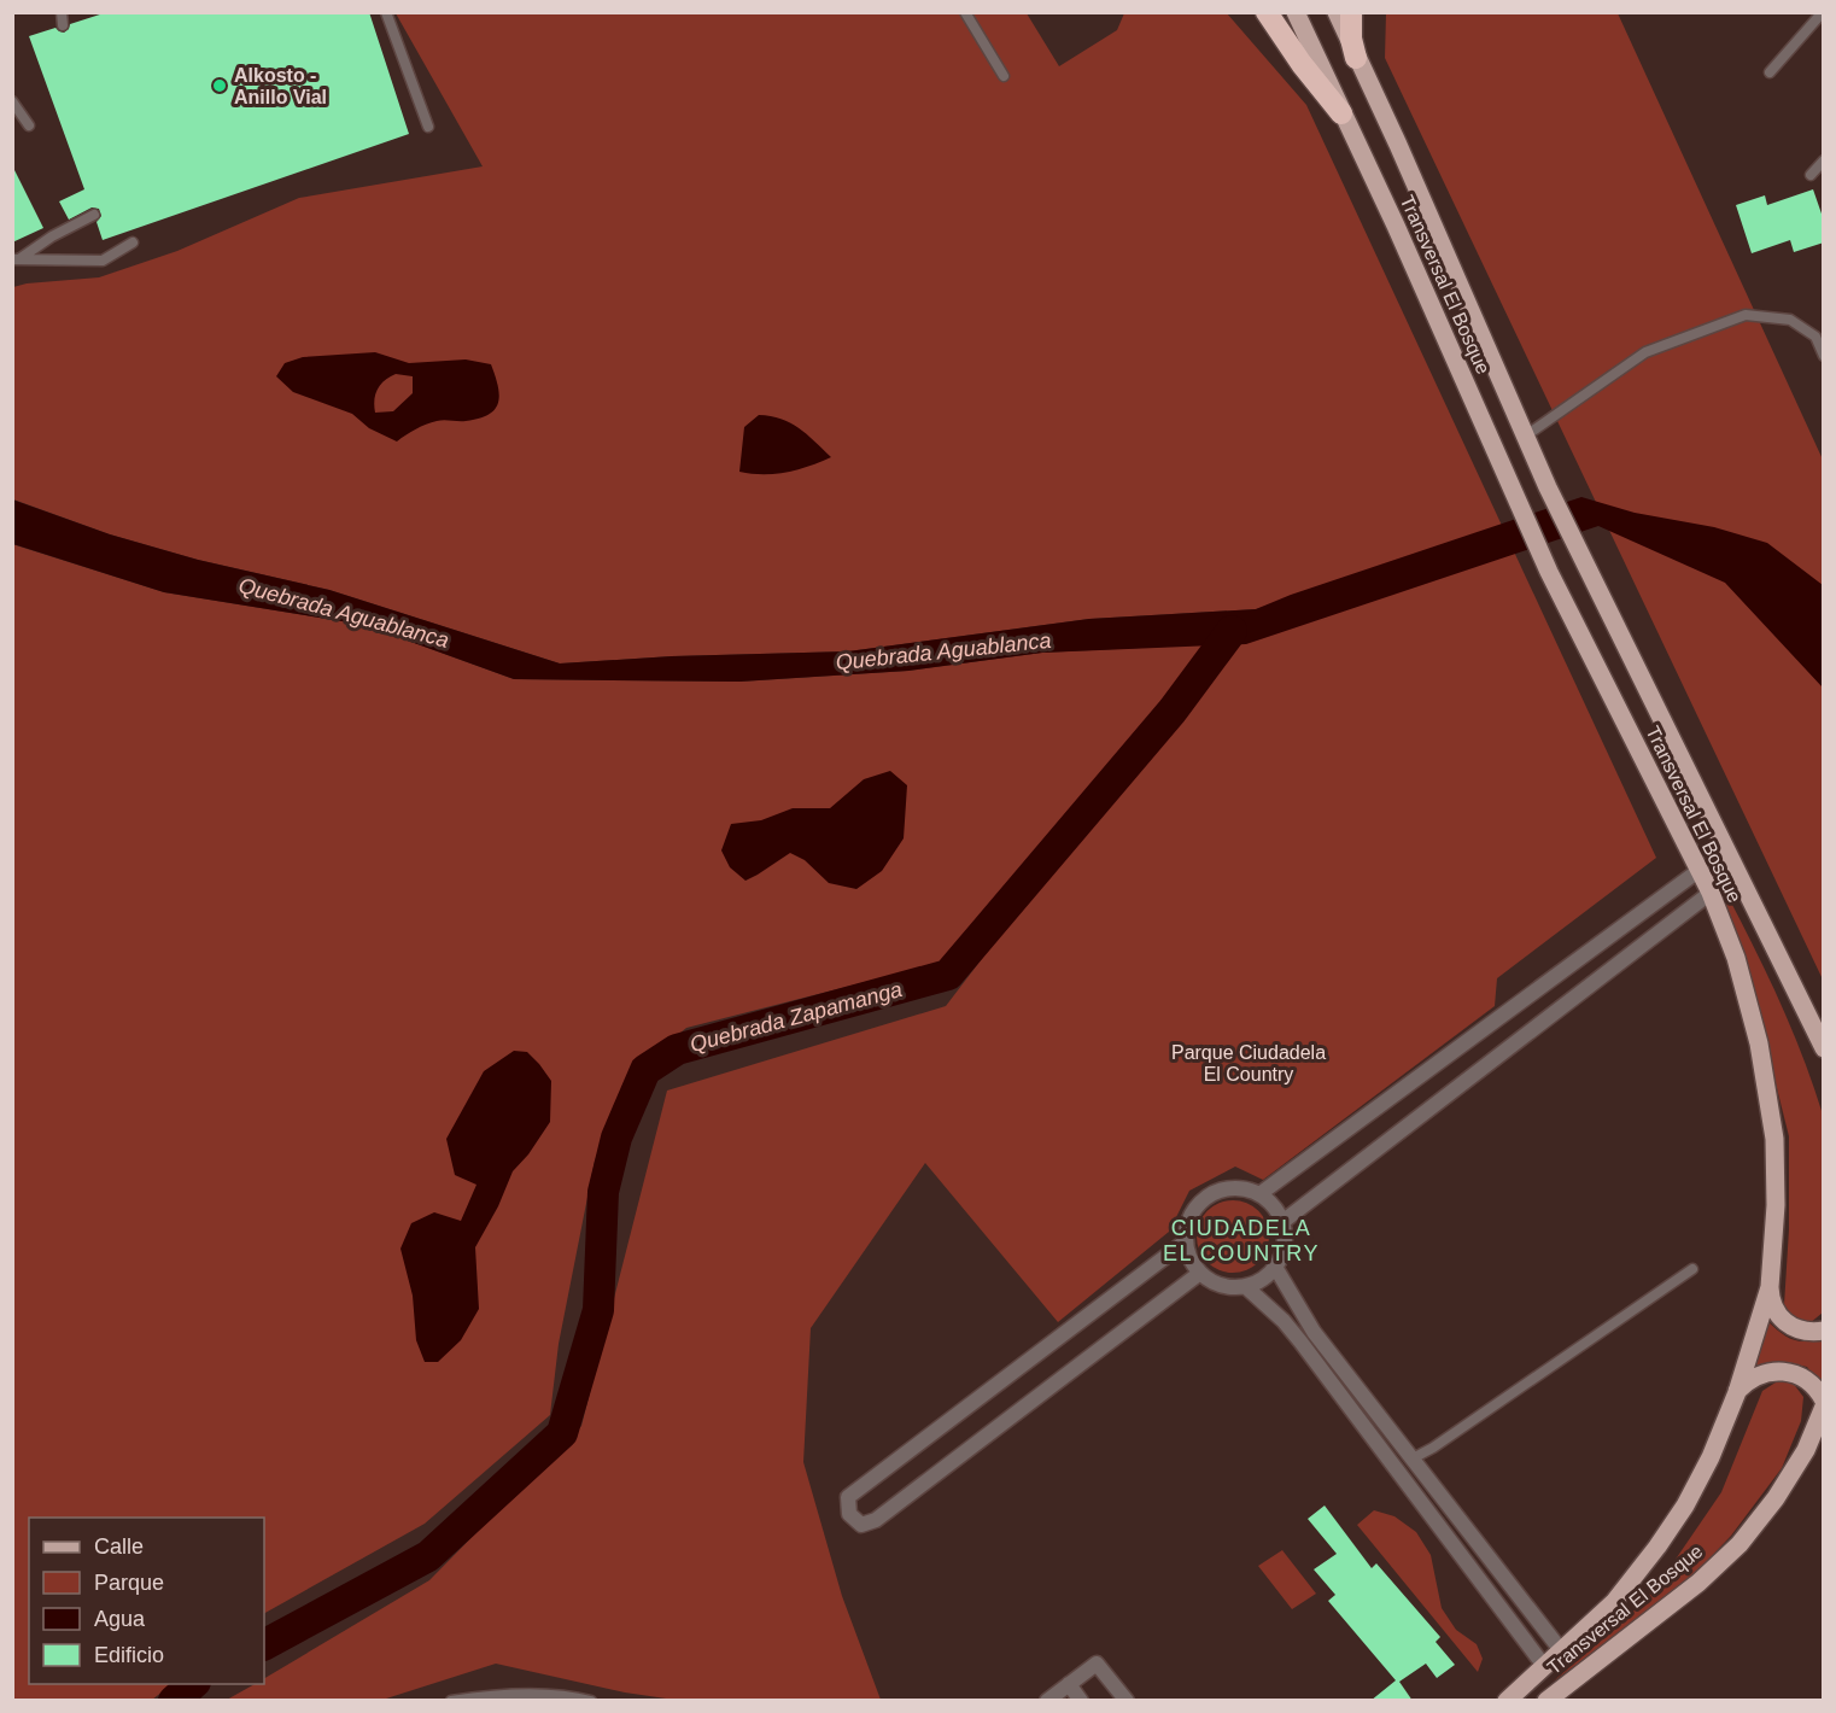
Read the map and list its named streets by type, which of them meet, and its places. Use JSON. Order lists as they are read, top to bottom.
{
  "streets": {
    "main road": ["Transversal El Bosque"]
  },
  "districts": ["CIUDADELA EL COUNTRY"],
  "water": ["Quebrada Aguablanca", "Quebrada Zapamanga"],
  "parks": ["Parque Ciudadela El Country"],
  "places": ["Alkosto - Anillo Vial"],
  "legend": [
    "Calle",
    "Parque",
    "Agua",
    "Edificio"
  ]
}
